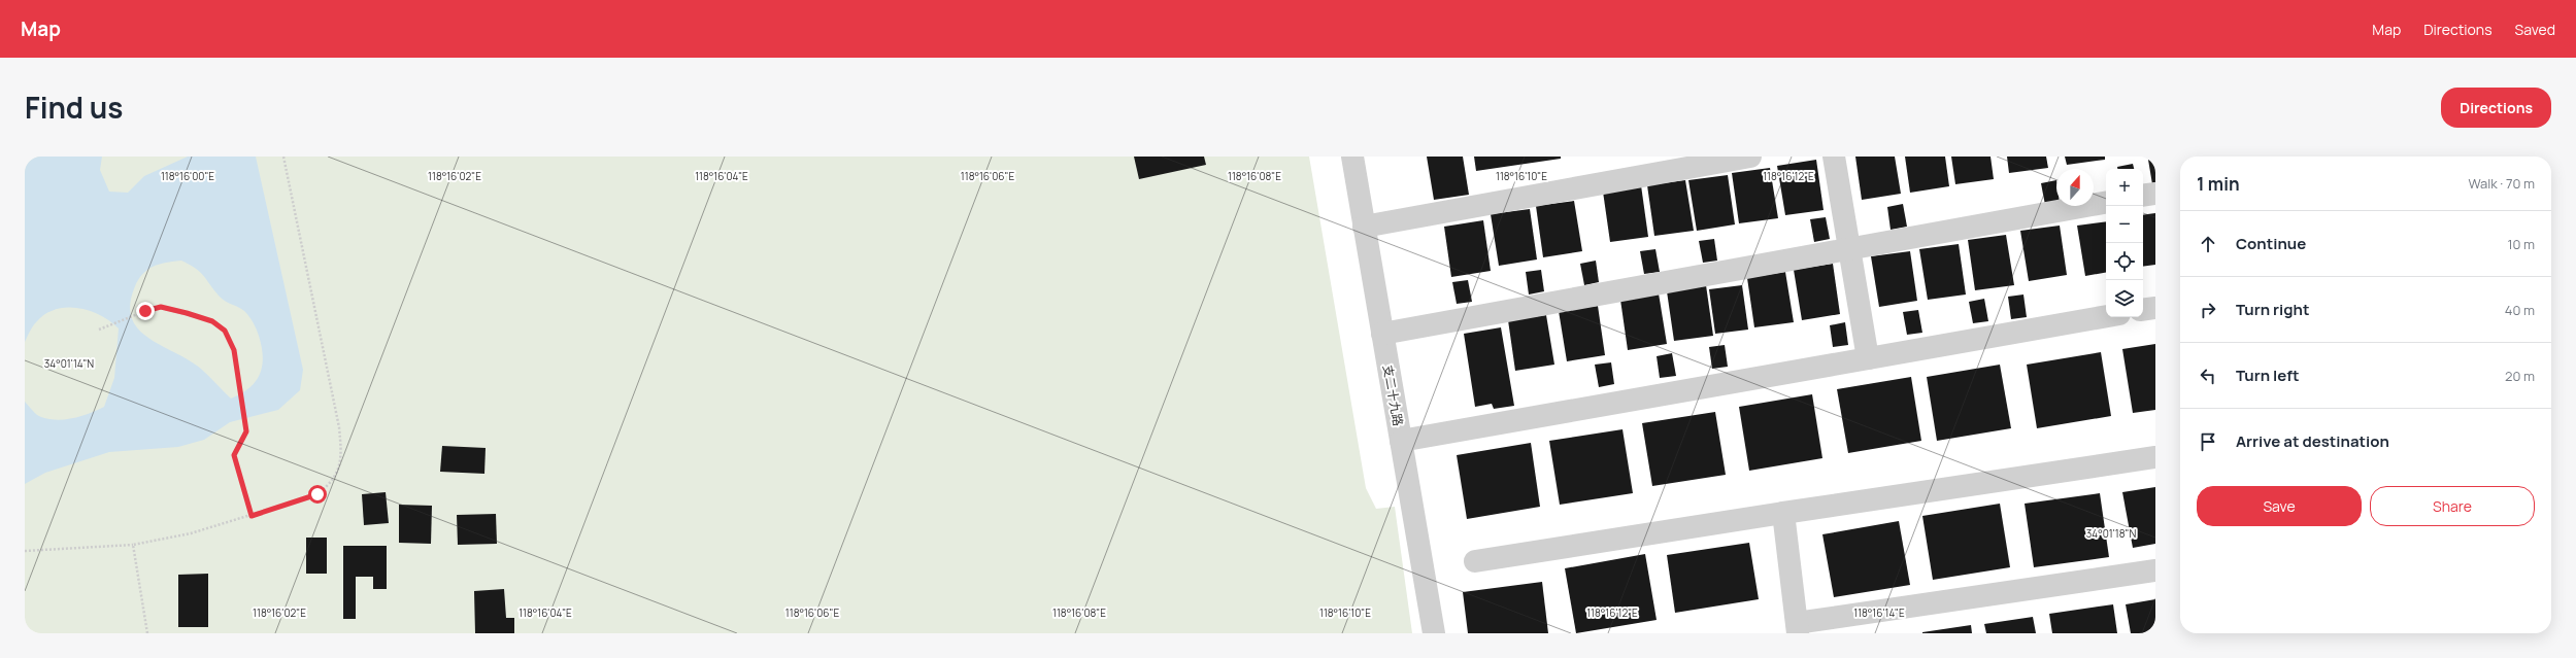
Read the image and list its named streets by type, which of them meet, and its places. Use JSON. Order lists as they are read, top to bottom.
{
  "streets": {
    "street": ["支二十九路"]
  },
  "north": "top",
  "page": {
    "header": "Map",
    "nav": ["Map", "Directions", "Saved"],
    "title": "Find us",
    "buttons": [
      "Directions",
      ["Save", "Share"]
    ],
    "heading": ["1 min", "Walk · 70 m"],
    "map_buttons": ["+", "−"],
    "list": [
      ["Continue", "10 m"],
      ["Turn right", "40 m"],
      ["Turn left", "20 m"],
      "Arrive at destination"
    ]
  },
  "coordinates": [
    "118°16'04\"E",
    "118°16'10\"E",
    "118°16'12\"E",
    "118°16'00\"E",
    "118°16'02\"E",
    "118°16'06\"E",
    "118°16'08\"E",
    "34°01'14\"N",
    "34°01'18\"N",
    "118°16'14\"E"
  ]
}
